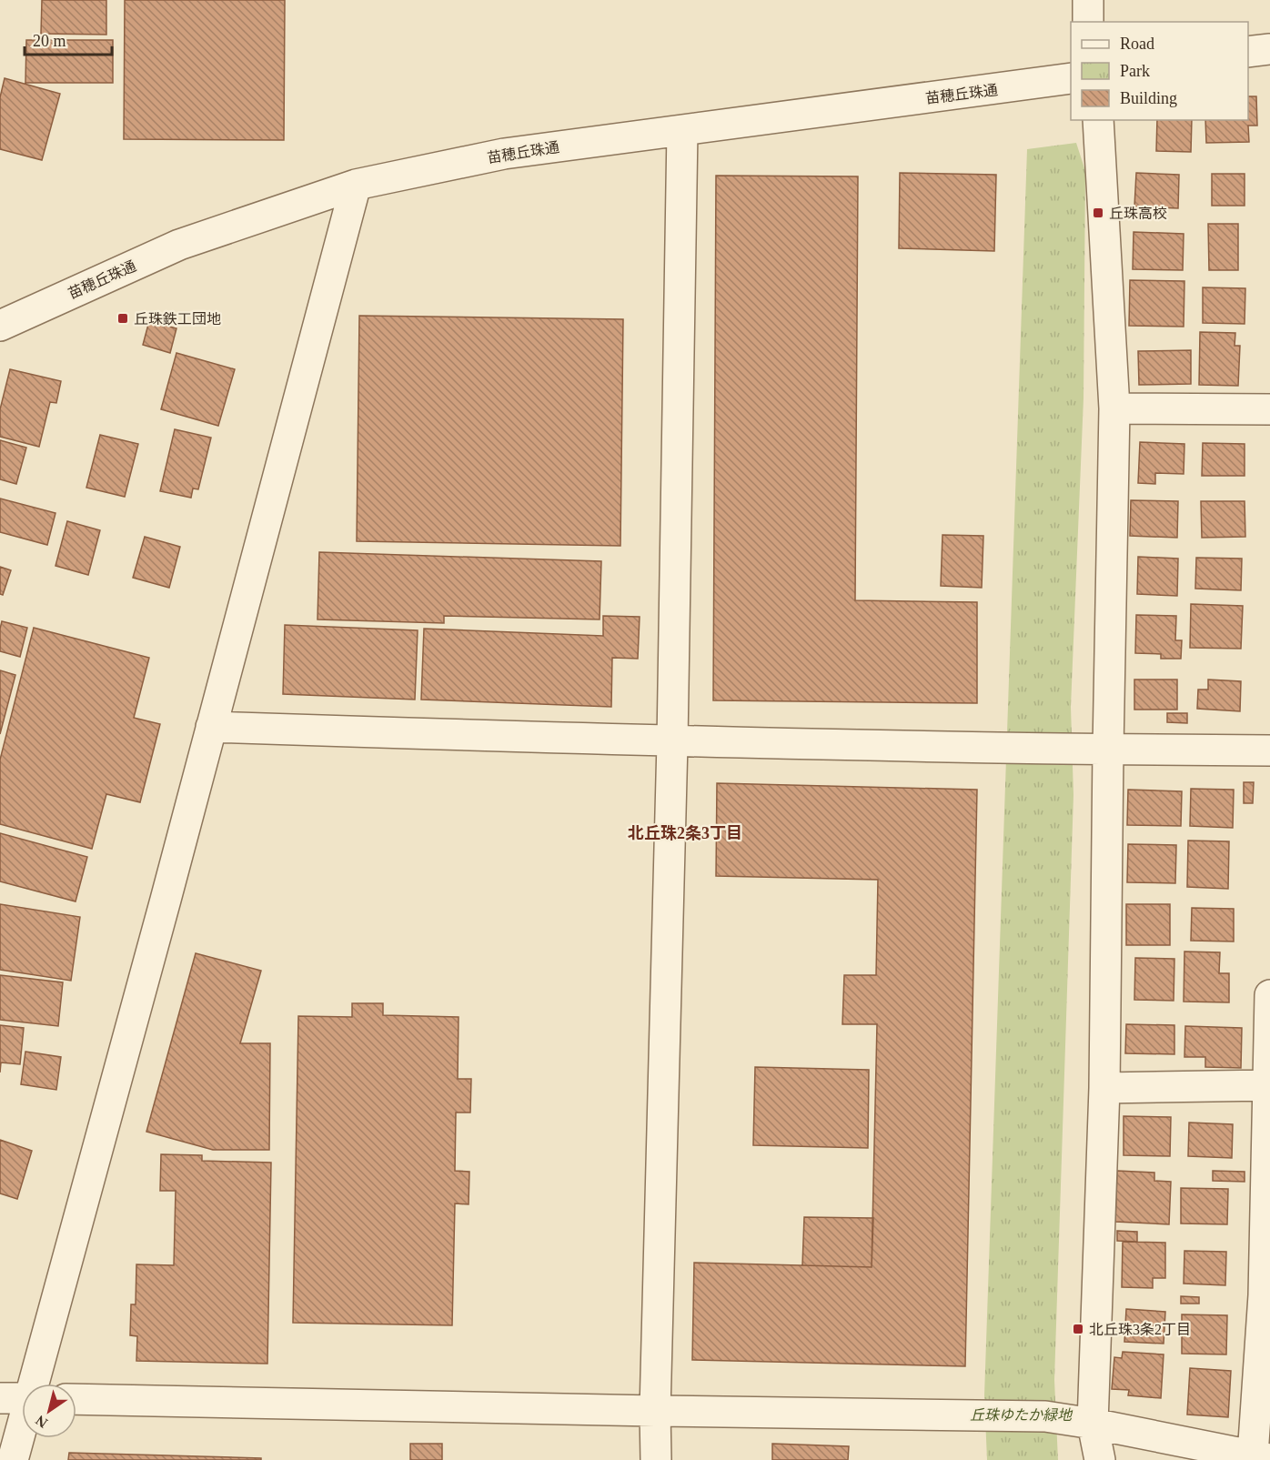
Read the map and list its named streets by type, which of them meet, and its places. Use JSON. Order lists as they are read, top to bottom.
{
  "streets": {
    "street": ["苗穂丘珠通"]
  },
  "districts": ["北丘珠2条3丁目"],
  "parks": ["丘珠ゆたか緑地"],
  "places": {
    "transit": ["丘珠高校", "丘珠鉄工団地", "北丘珠3条2丁目"]
  },
  "legend": ["Road", "Park", "Building"],
  "scale_bar": "20 m",
  "north": "bottom left"
}
